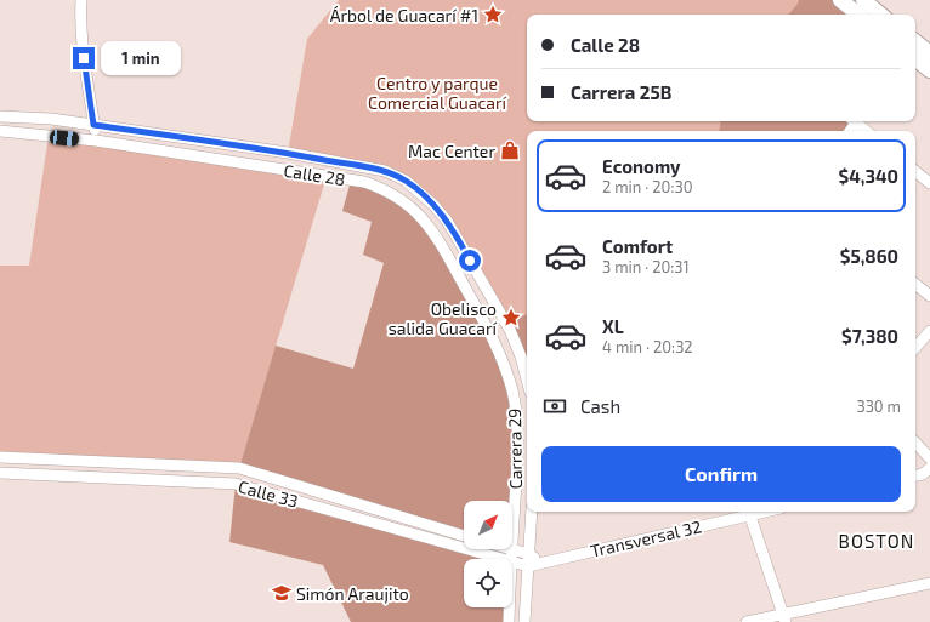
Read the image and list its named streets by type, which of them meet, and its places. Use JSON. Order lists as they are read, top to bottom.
{
  "streets": {
    "street": [
      "Calle 28",
      "Carrera 29",
      "Calle 33",
      "Transversal 32"
    ]
  },
  "crossings": [
    ["Calle 28", "Carrera 29"],
    ["Carrera 29", "Calle 33"],
    ["Carrera 29", "Transversal 32"],
    ["Calle 33", "Transversal 32"]
  ],
  "districts": ["BOSTON"],
  "parks": ["Centro y parque Comercial Guacarí"],
  "places": {
    "place": ["Árbol de Guacarí #1", "Obelisco salida Guacarí"],
    "shop": ["Mac Center"],
    "school or university": ["Simón Araujito"]
  },
  "north": "top right",
  "page": {
    "banner": ["Calle 28", "Carrera 25B"],
    "bubble": "1 min",
    "list": [
      {
        "name": "Economy",
        "note": "2 min · 20:30",
        "value": "$4,340"
      },
      {
        "name": "Comfort",
        "note": "3 min · 20:31",
        "value": "$5,860"
      },
      {
        "name": "XL",
        "note": "4 min · 20:32",
        "value": "$7,380"
      }
    ],
    "pay": ["Cash", "330 m"],
    "buttons": "Confirm"
  }
}
